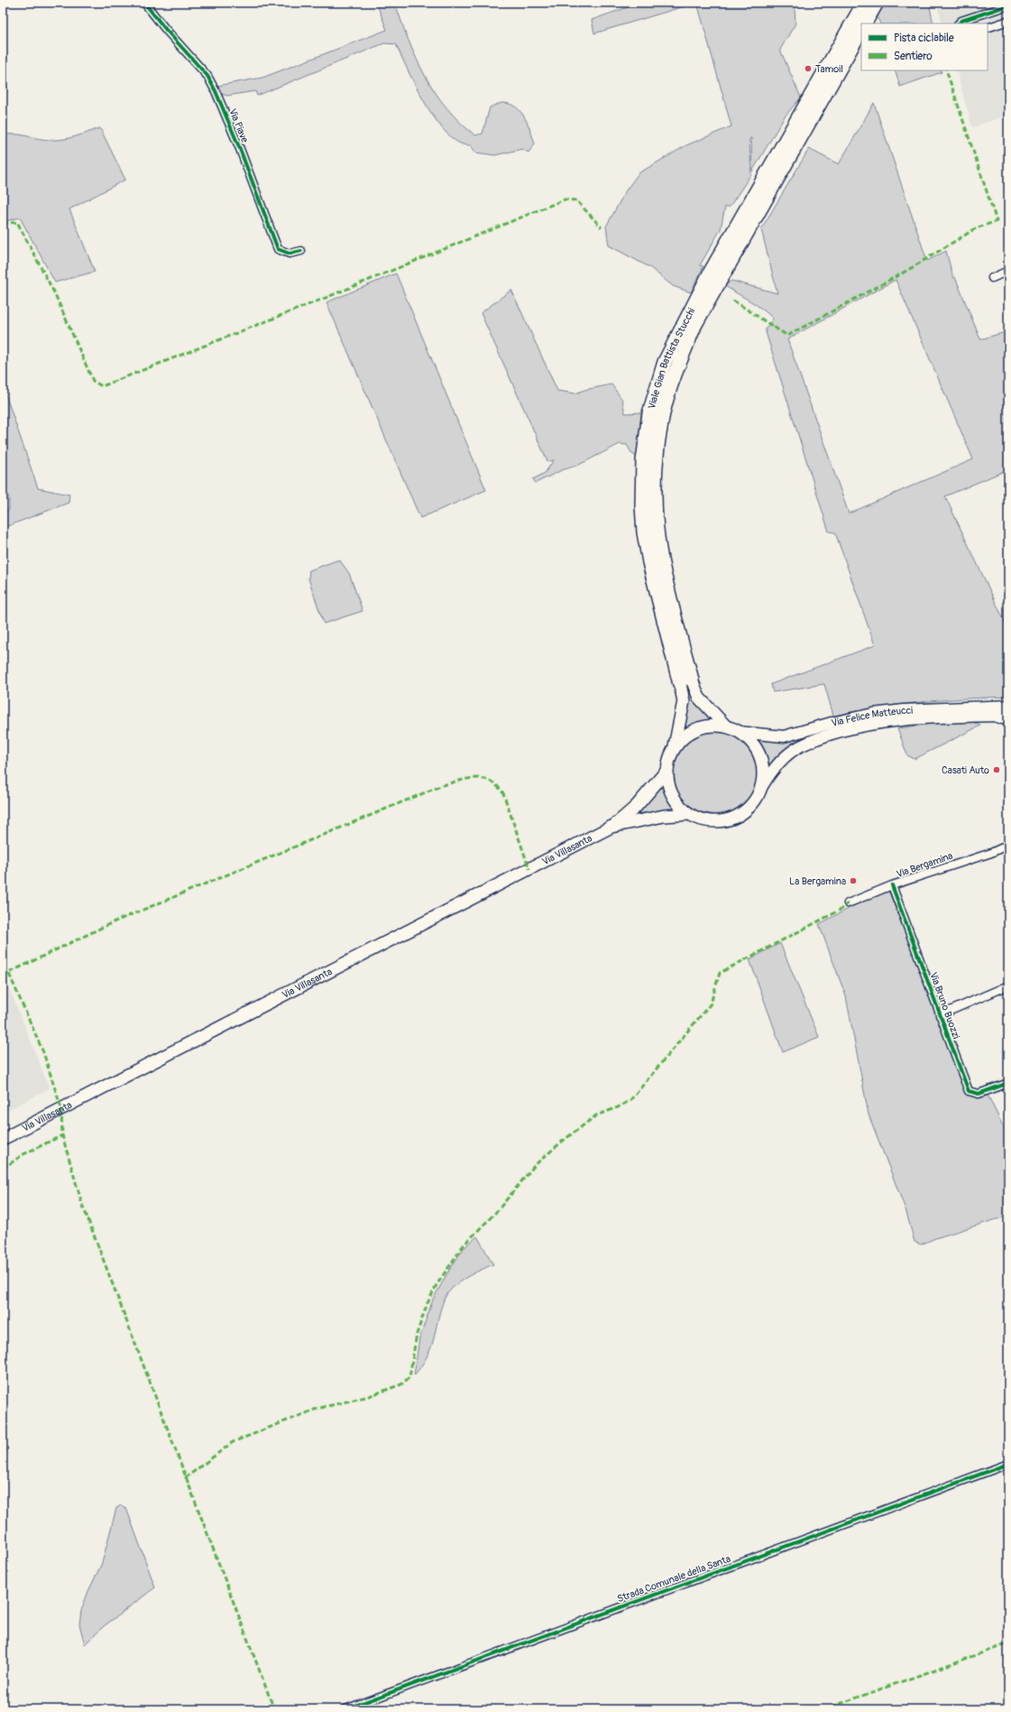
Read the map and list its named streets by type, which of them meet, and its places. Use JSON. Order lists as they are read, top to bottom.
{
  "streets": {
    "highway": ["Viale Gian Battista Stucchi"],
    "main road": ["Via Felice Matteucci", "Via Villasanta"],
    "street": [
      "Via Piave",
      "Via Bergamina",
      "Via Bruno Buozzi",
      "Strada Comunale della Santa"
    ]
  },
  "crossings": [
    ["Viale Gian Battista Stucchi", "Via Felice Matteucci"],
    ["Via Bergamina", "Via Bruno Buozzi"]
  ],
  "places": ["Tamoil", "Casati Auto", "La Bergamina"],
  "legend": ["Pista ciclabile", "Sentiero"]
}
